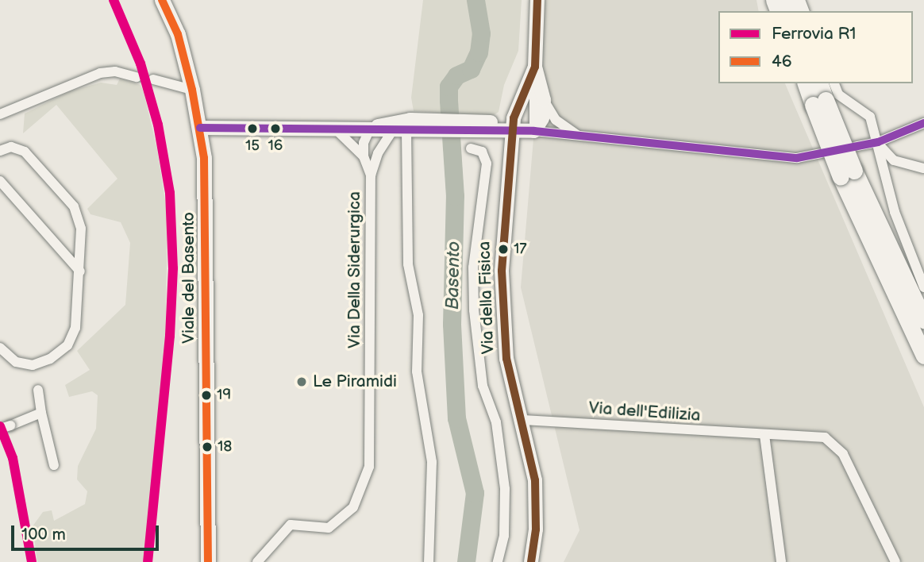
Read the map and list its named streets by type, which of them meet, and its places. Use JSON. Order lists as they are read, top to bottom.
{
  "streets": {
    "main road": ["Viale del Basento"],
    "street": ["Via Della Siderurgica", "Via della Fisica", "Via dell'Edilizia"]
  },
  "crossings": [
    ["Via della Fisica", "Via dell'Edilizia"]
  ],
  "water": ["Basento"],
  "places": [
    "15",
    "16",
    "17",
    "Le Piramidi",
    "19",
    "18"
  ],
  "lines": ["rail line R1", "transit line 46"],
  "legend": ["Ferrovia R1", "46"],
  "scale_bar": "100 m"
}
